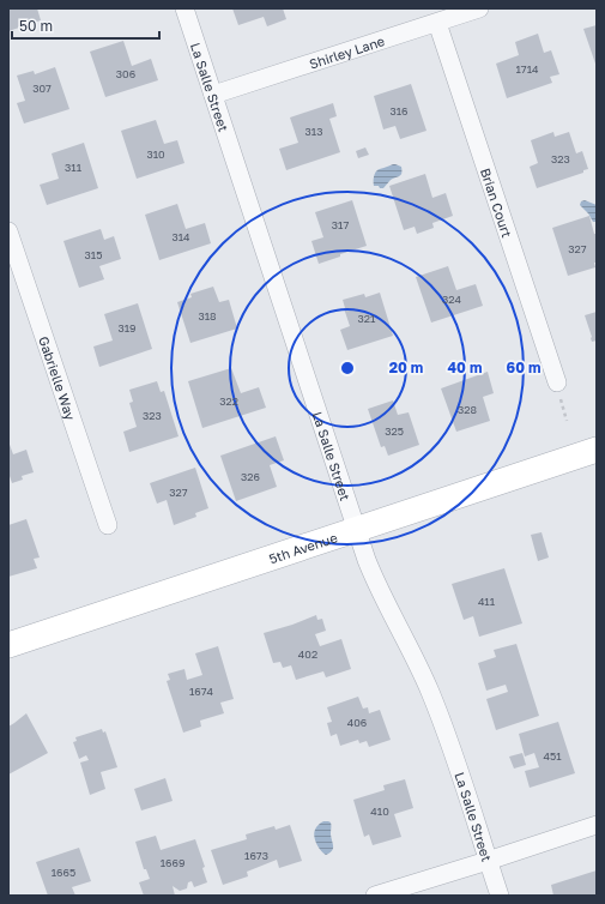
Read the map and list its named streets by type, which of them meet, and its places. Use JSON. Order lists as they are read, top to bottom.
{
  "streets": {
    "main road": ["5th Avenue"],
    "street": [
      "Shirley Lane",
      "La Salle Street",
      "Brian Court",
      "Gabrielle Way"
    ]
  },
  "crossings": [
    ["Shirley Lane", "La Salle Street"],
    ["Shirley Lane", "Brian Court"],
    ["La Salle Street", "5th Avenue"]
  ],
  "house_numbers": [
    "1714",
    "306",
    "307",
    "316",
    "313",
    "310",
    "323",
    "311",
    "317",
    "314",
    "327",
    "315",
    "324",
    "318",
    "321",
    "319",
    "322",
    "328",
    "323",
    "325",
    "326",
    "327",
    "411",
    "402",
    "1674",
    "406",
    "451",
    "410",
    "1673",
    "1669",
    "1665"
  ],
  "scale_bar": "50 m",
  "rings": ["20 m", "40 m", "60 m"]
}
